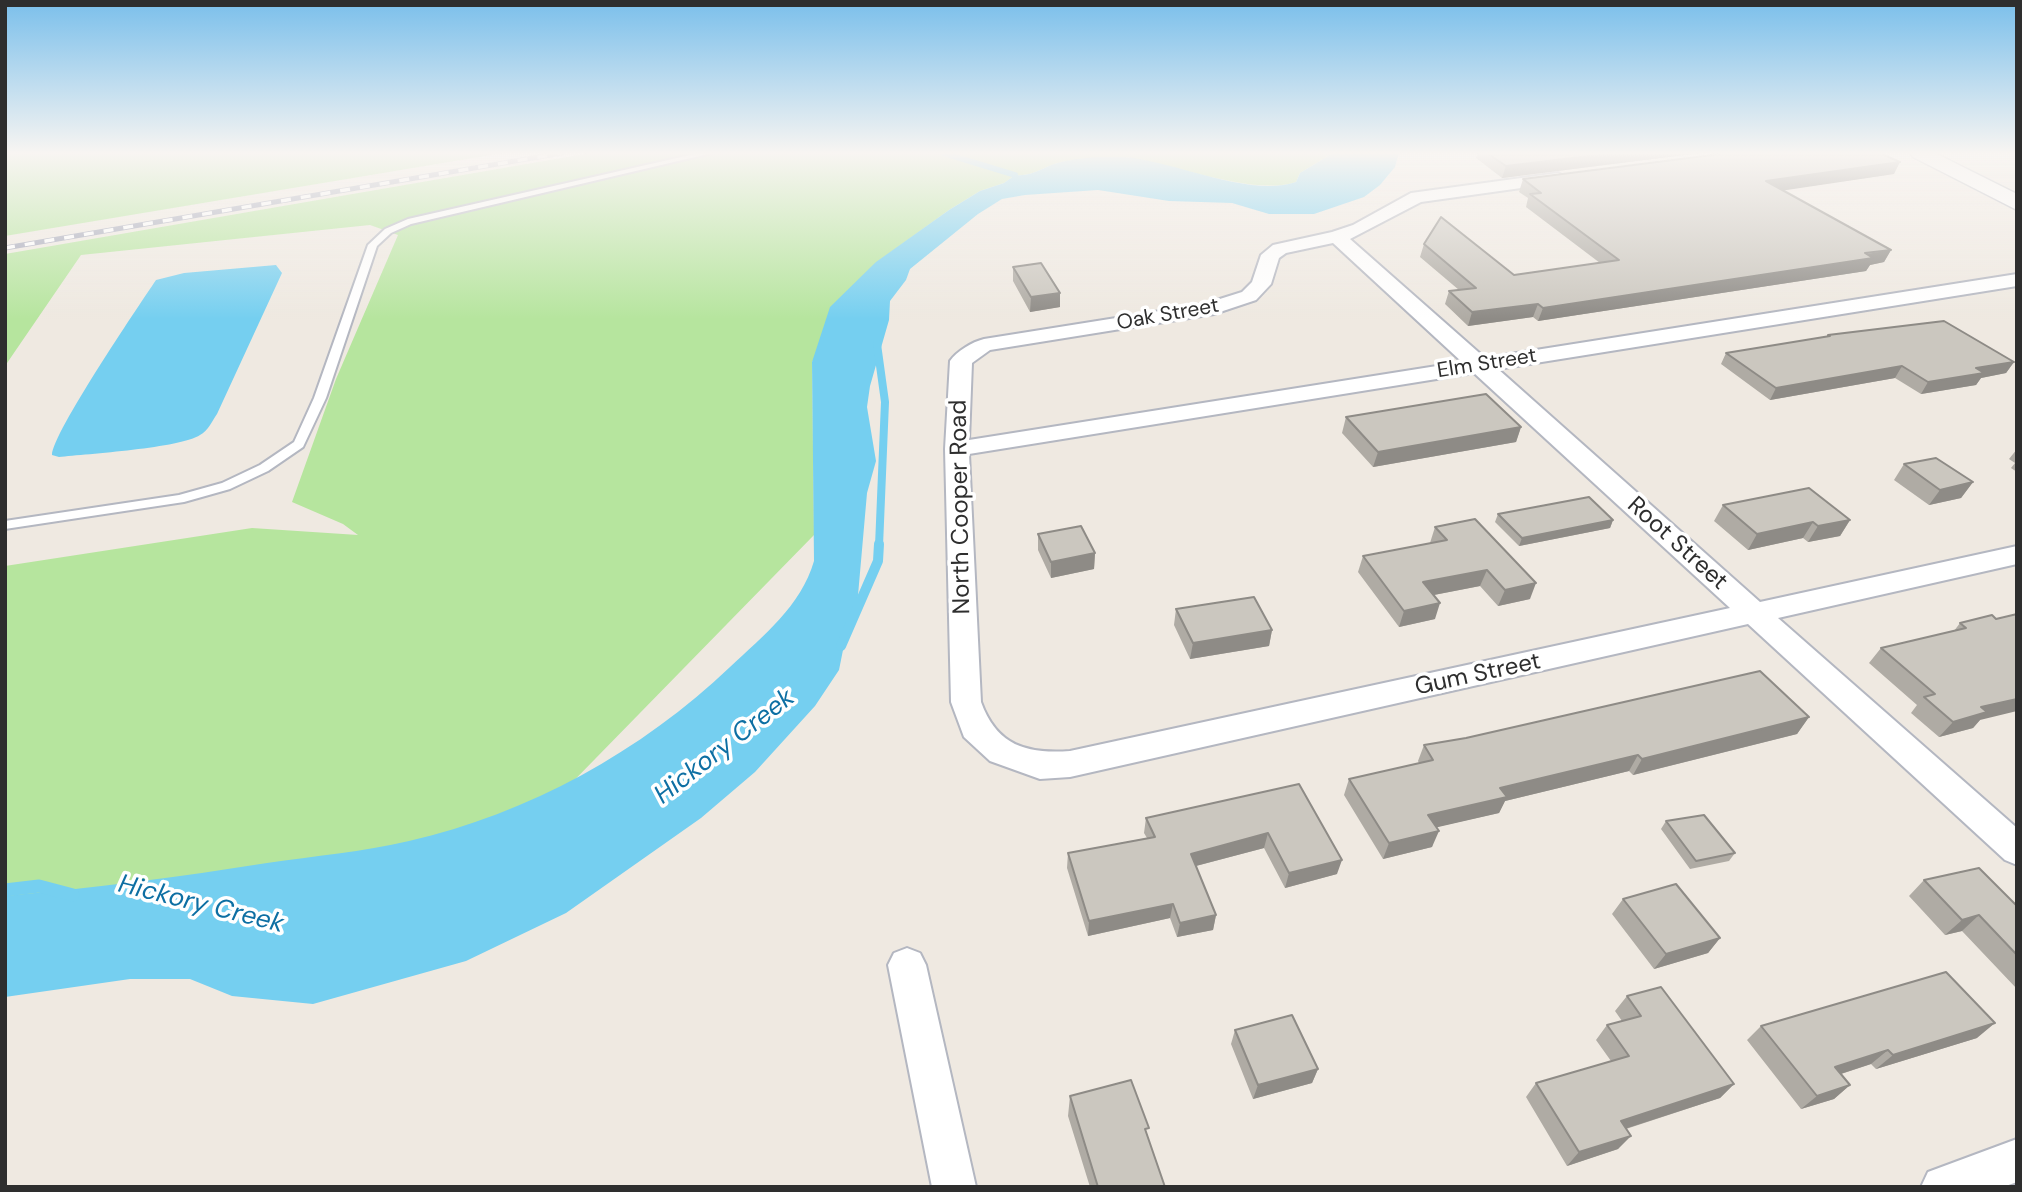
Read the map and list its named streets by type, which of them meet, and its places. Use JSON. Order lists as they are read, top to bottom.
{
  "streets": {
    "street": [
      "Oak Street",
      "Elm Street",
      "North Cooper Road",
      "Root Street",
      "Gum Street"
    ]
  },
  "crossings": [
    ["Oak Street", "North Cooper Road"],
    ["Oak Street", "Root Street"],
    ["Elm Street", "North Cooper Road"],
    ["Elm Street", "Root Street"],
    ["North Cooper Road", "Gum Street"],
    ["Root Street", "Gum Street"]
  ],
  "water": ["Hickory Creek"]
}
